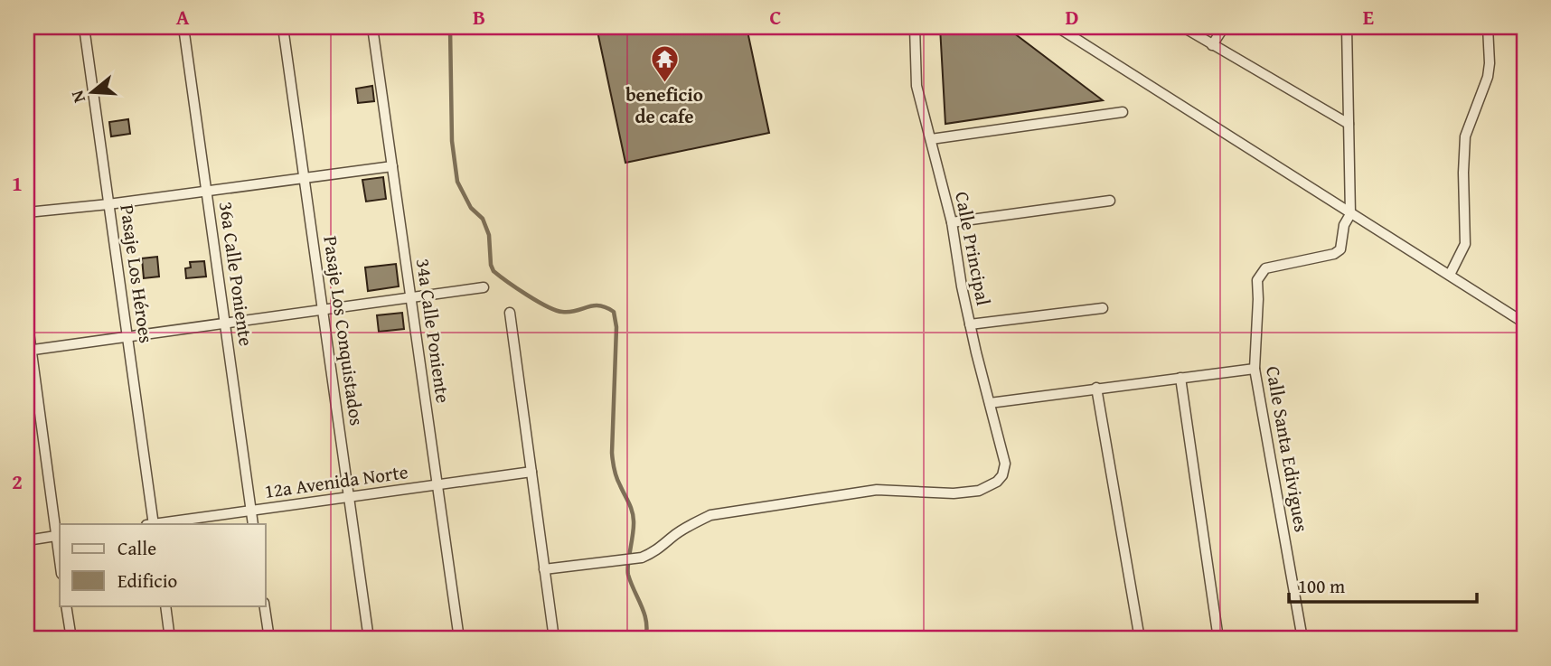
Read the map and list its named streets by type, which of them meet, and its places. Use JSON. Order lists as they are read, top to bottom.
{
  "streets": {
    "street": [
      "Calle Principal",
      "Pasaje Los Héroes",
      "36a Calle Poniente",
      "Pasaje Los Conquistados",
      "34a Calle Poniente",
      "Calle Santa Edivigues",
      "12a Avenida Norte"
    ]
  },
  "crossings": [
    ["36a Calle Poniente", "12a Avenida Norte"],
    ["Pasaje Los Conquistados", "12a Avenida Norte"],
    ["34a Calle Poniente", "12a Avenida Norte"]
  ],
  "places": {
    "temple": ["beneficio de cafe"]
  },
  "legend": ["Calle", "Edificio"],
  "scale_bar": "100 m",
  "north": "left",
  "grid": {
    "columns": [
      "A",
      "B",
      "C",
      "D",
      "E"
    ],
    "rows": ["1", "2"]
  }
}
